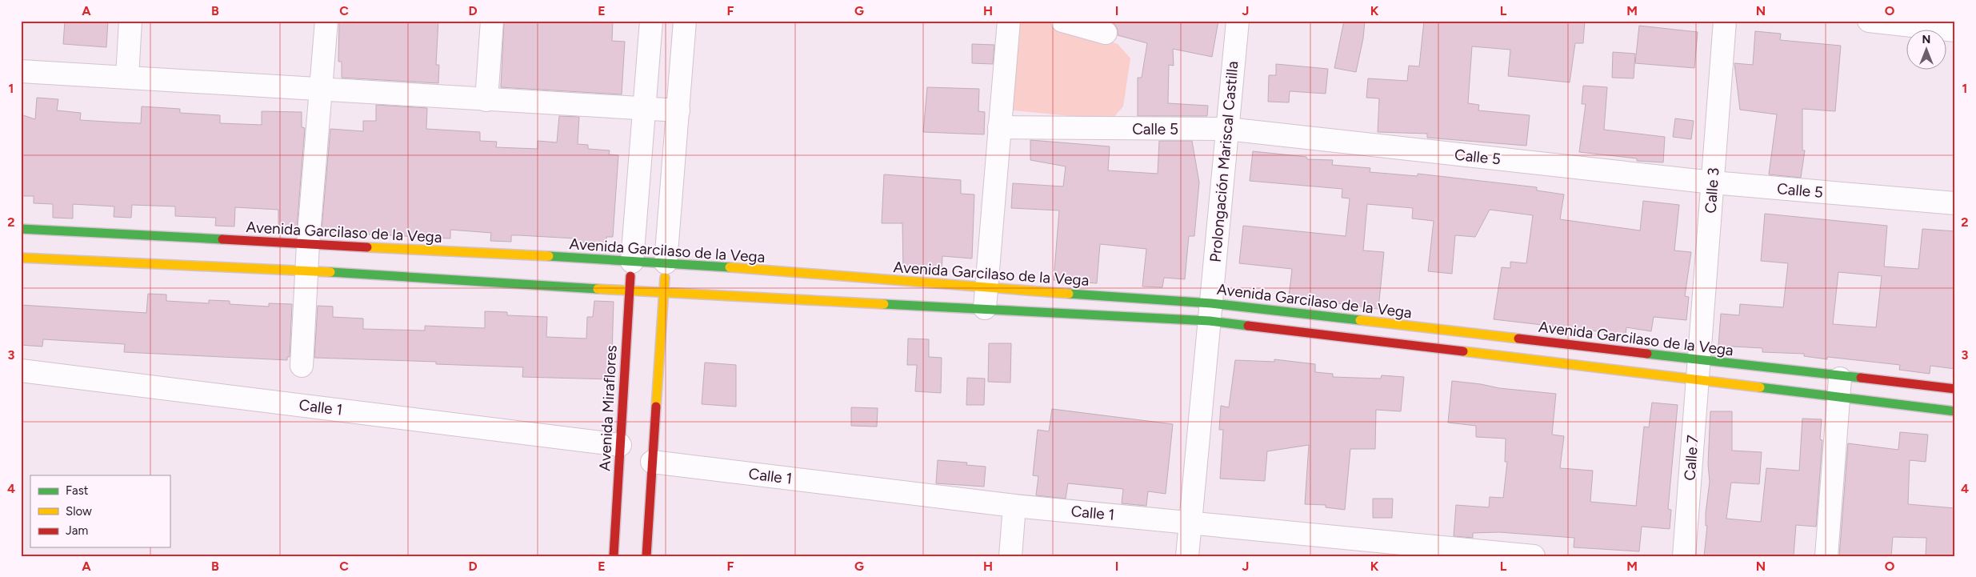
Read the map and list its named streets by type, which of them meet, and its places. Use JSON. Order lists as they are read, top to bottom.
{
  "streets": {
    "street": [
      "Calle 5",
      "Prolongación Mariscal Castilla",
      "Calle 3",
      "Avenida Garcilaso de la Vega",
      "Calle 1",
      "Avenida Miraflores",
      "Calle 7"
    ]
  },
  "crossings": [
    ["Calle 5", "Prolongación Mariscal Castilla"],
    ["Calle 5", "Calle 3"],
    ["Prolongación Mariscal Castilla", "Avenida Garcilaso de la Vega"],
    ["Prolongación Mariscal Castilla", "Calle 1"],
    ["Calle 3", "Avenida Garcilaso de la Vega"],
    ["Calle 3", "Calle 7"],
    ["Avenida Garcilaso de la Vega", "Avenida Miraflores"],
    ["Avenida Garcilaso de la Vega", "Calle 7"],
    ["Calle 1", "Avenida Miraflores"]
  ],
  "legend": ["Fast", "Slow", "Jam"],
  "north": "top",
  "grid": {
    "columns": [
      "A",
      "B",
      "C",
      "D",
      "E",
      "F",
      "G",
      "H",
      "I",
      "J",
      "K",
      "L",
      "M",
      "N",
      "O"
    ],
    "rows": [
      "1",
      "2",
      "3",
      "4"
    ]
  }
}
